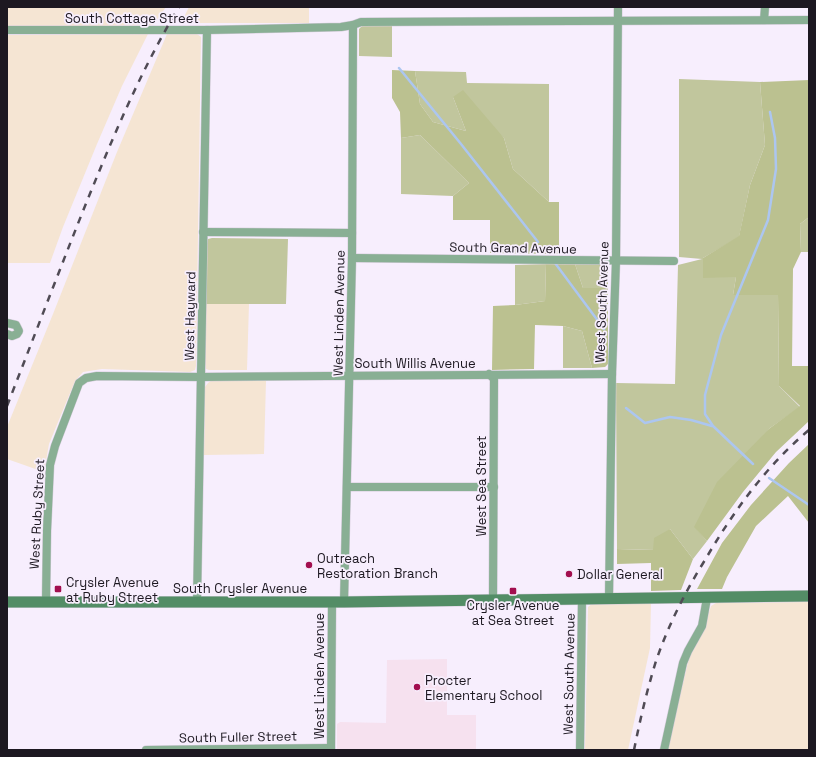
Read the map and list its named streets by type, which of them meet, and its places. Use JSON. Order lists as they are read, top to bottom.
{
  "streets": {
    "main road": ["South Crysler Avenue"],
    "street": [
      "South Cottage Street",
      "South Grand Avenue",
      "West South Avenue",
      "West Linden Avenue",
      "West Hayward",
      "South Willis Avenue",
      "West Sea Street",
      "West Ruby Street",
      "South Fuller Street"
    ]
  },
  "crossings": [
    ["South Cottage Street", "West South Avenue"],
    ["South Cottage Street", "West Linden Avenue"],
    ["South Cottage Street", "West Hayward"],
    ["South Grand Avenue", "West South Avenue"],
    ["South Grand Avenue", "West Linden Avenue"],
    ["West South Avenue", "South Willis Avenue"],
    ["West South Avenue", "South Crysler Avenue"],
    ["West Linden Avenue", "South Willis Avenue"],
    ["West Linden Avenue", "South Crysler Avenue"],
    ["West Linden Avenue", "South Fuller Street"],
    ["West Hayward", "South Willis Avenue"],
    ["West Hayward", "South Crysler Avenue"],
    ["South Willis Avenue", "West Sea Street"],
    ["South Willis Avenue", "West Ruby Street"],
    ["West Sea Street", "South Crysler Avenue"],
    ["West Ruby Street", "South Crysler Avenue"]
  ],
  "places": {
    "other": ["Outreach Restoration Branch", "Dollar General", "Procter Elementary School"],
    "transit": ["Crysler Avenue at Ruby Street", "Crysler Avenue at Sea Street"]
  }
}
